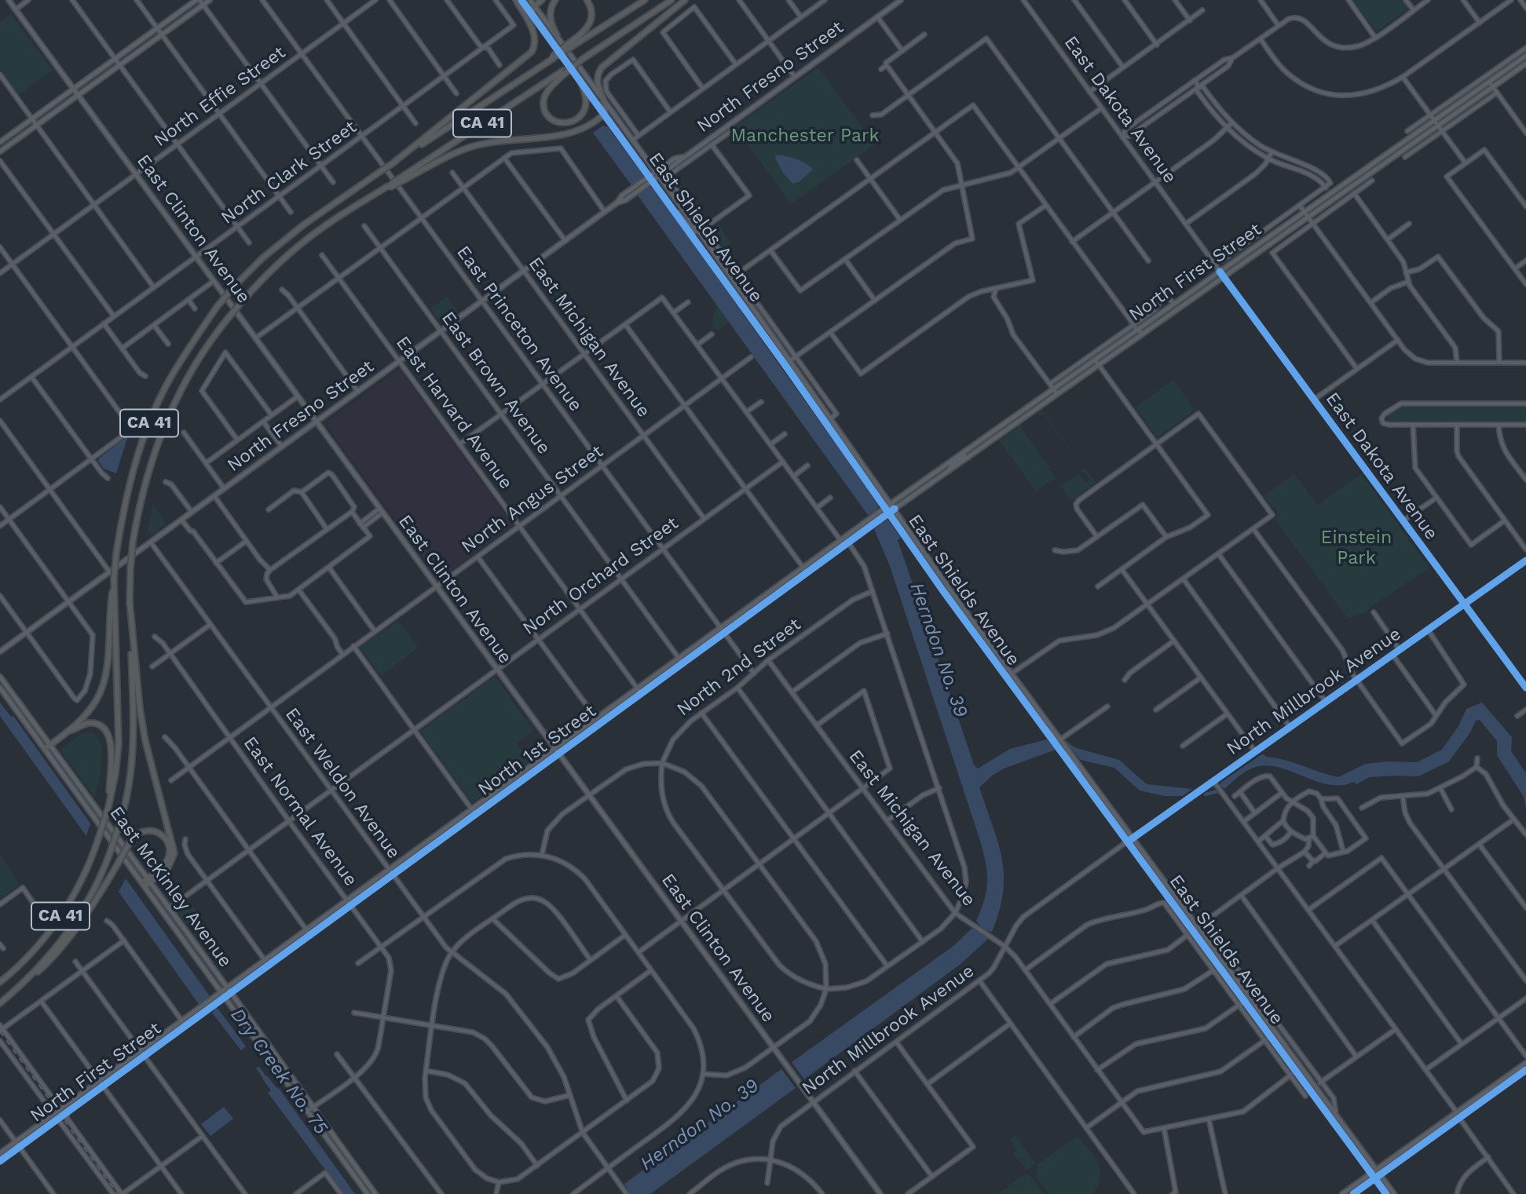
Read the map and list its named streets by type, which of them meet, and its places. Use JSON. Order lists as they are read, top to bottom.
{
  "streets": {
    "highway": ["CA 41"],
    "main road": [
      "North Fresno Street",
      "East Shields Avenue",
      "East Clinton Avenue",
      "North First Street",
      "North 1st Street",
      "East McKinley Avenue"
    ],
    "street": [
      "North Effie Street",
      "East Dakota Avenue",
      "North Clark Street",
      "East Princeton Avenue",
      "East Michigan Avenue",
      "East Brown Avenue",
      "East Harvard Avenue",
      "North Angus Street",
      "North Orchard Street",
      "North 2nd Street",
      "North Millbrook Avenue",
      "East Weldon Avenue",
      "East Normal Avenue"
    ]
  },
  "crossings": [
    ["North Fresno Street", "East Shields Avenue"],
    ["North Fresno Street", "East Clinton Avenue"],
    ["North Fresno Street", "East Princeton Avenue"],
    ["North Fresno Street", "East Michigan Avenue"],
    ["North Fresno Street", "East Brown Avenue"],
    ["North Fresno Street", "East Harvard Avenue"],
    ["North Fresno Street", "East Weldon Avenue"],
    ["North Effie Street", "East Clinton Avenue"],
    ["North Effie Street", "East Princeton Avenue"],
    ["East Dakota Avenue", "North First Street"],
    ["East Dakota Avenue", "North Millbrook Avenue"],
    ["North Clark Street", "East Clinton Avenue"],
    ["North Clark Street", "East Princeton Avenue"],
    ["East Shields Avenue", "North First Street"],
    ["East Shields Avenue", "North Millbrook Avenue"],
    ["East Clinton Avenue", "North Angus Street"],
    ["East Clinton Avenue", "North Orchard Street"],
    ["East Clinton Avenue", "North Millbrook Avenue"],
    ["East Clinton Avenue", "North 1st Street"],
    ["North First Street", "North 1st Street"],
    ["East Princeton Avenue", "North Angus Street"],
    ["East Princeton Avenue", "North Orchard Street"],
    ["East Princeton Avenue", "North 2nd Street"],
    ["East Princeton Avenue", "North 1st Street"],
    ["East Michigan Avenue", "North Angus Street"],
    ["East Michigan Avenue", "North Orchard Street"],
    ["East Michigan Avenue", "North 2nd Street"],
    ["East Michigan Avenue", "North Millbrook Avenue"],
    ["East Brown Avenue", "North Angus Street"],
    ["East Brown Avenue", "North Orchard Street"],
    ["East Brown Avenue", "North 1st Street"],
    ["East Harvard Avenue", "North Angus Street"],
    ["East Harvard Avenue", "North Orchard Street"],
    ["East Harvard Avenue", "North 1st Street"],
    ["North Angus Street", "East Weldon Avenue"],
    ["North Angus Street", "East Normal Avenue"],
    ["North Orchard Street", "East Weldon Avenue"],
    ["North Orchard Street", "East Normal Avenue"],
    ["North Orchard Street", "East McKinley Avenue"],
    ["North 1st Street", "East Weldon Avenue"],
    ["North 1st Street", "East Normal Avenue"],
    ["North 1st Street", "East McKinley Avenue"],
    ["East Normal Avenue", "East McKinley Avenue"]
  ],
  "water": ["Herndon No. 39", "Dry Creek No. 75"],
  "parks": ["Manchester Park", "Einstein Park"]
}
